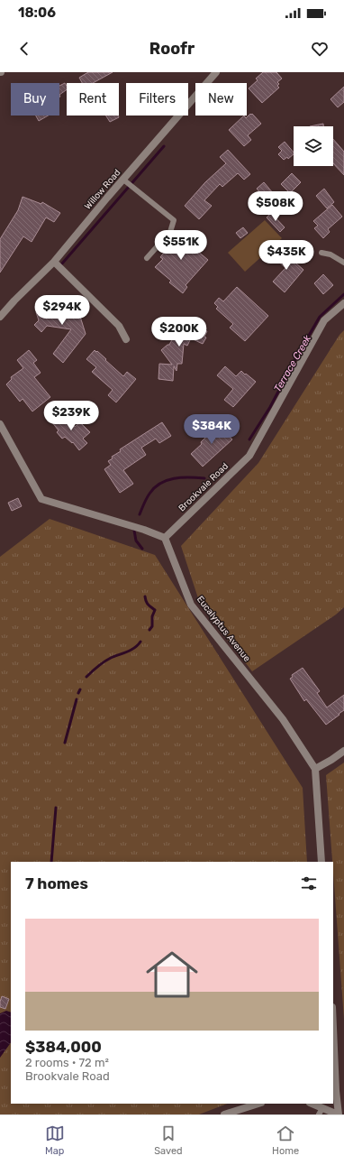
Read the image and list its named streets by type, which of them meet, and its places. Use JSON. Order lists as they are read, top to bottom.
{
  "streets": {
    "street": ["Willow Road", "Brookvale Road", "Eucalyptus Avenue"]
  },
  "crossings": [
    ["Brookvale Road", "Eucalyptus Avenue"]
  ],
  "water": ["Terrace Creek"],
  "page": {
    "status": "18:06",
    "header": "Roofr",
    "chip": [
      "Buy",
      "Rent",
      "Filters",
      "New"
    ],
    "price": [
      "$508K",
      "$551K",
      "$435K",
      "$294K",
      "$200K",
      "$239K",
      "$384K"
    ],
    "heading": "7 homes",
    "list": [
      {
        "name": "$384,000",
        "note": "2 rooms · 72 m² · Brookvale Road"
      }
    ],
    "tabs": ["Map", "Saved", "Home"]
  }
}
